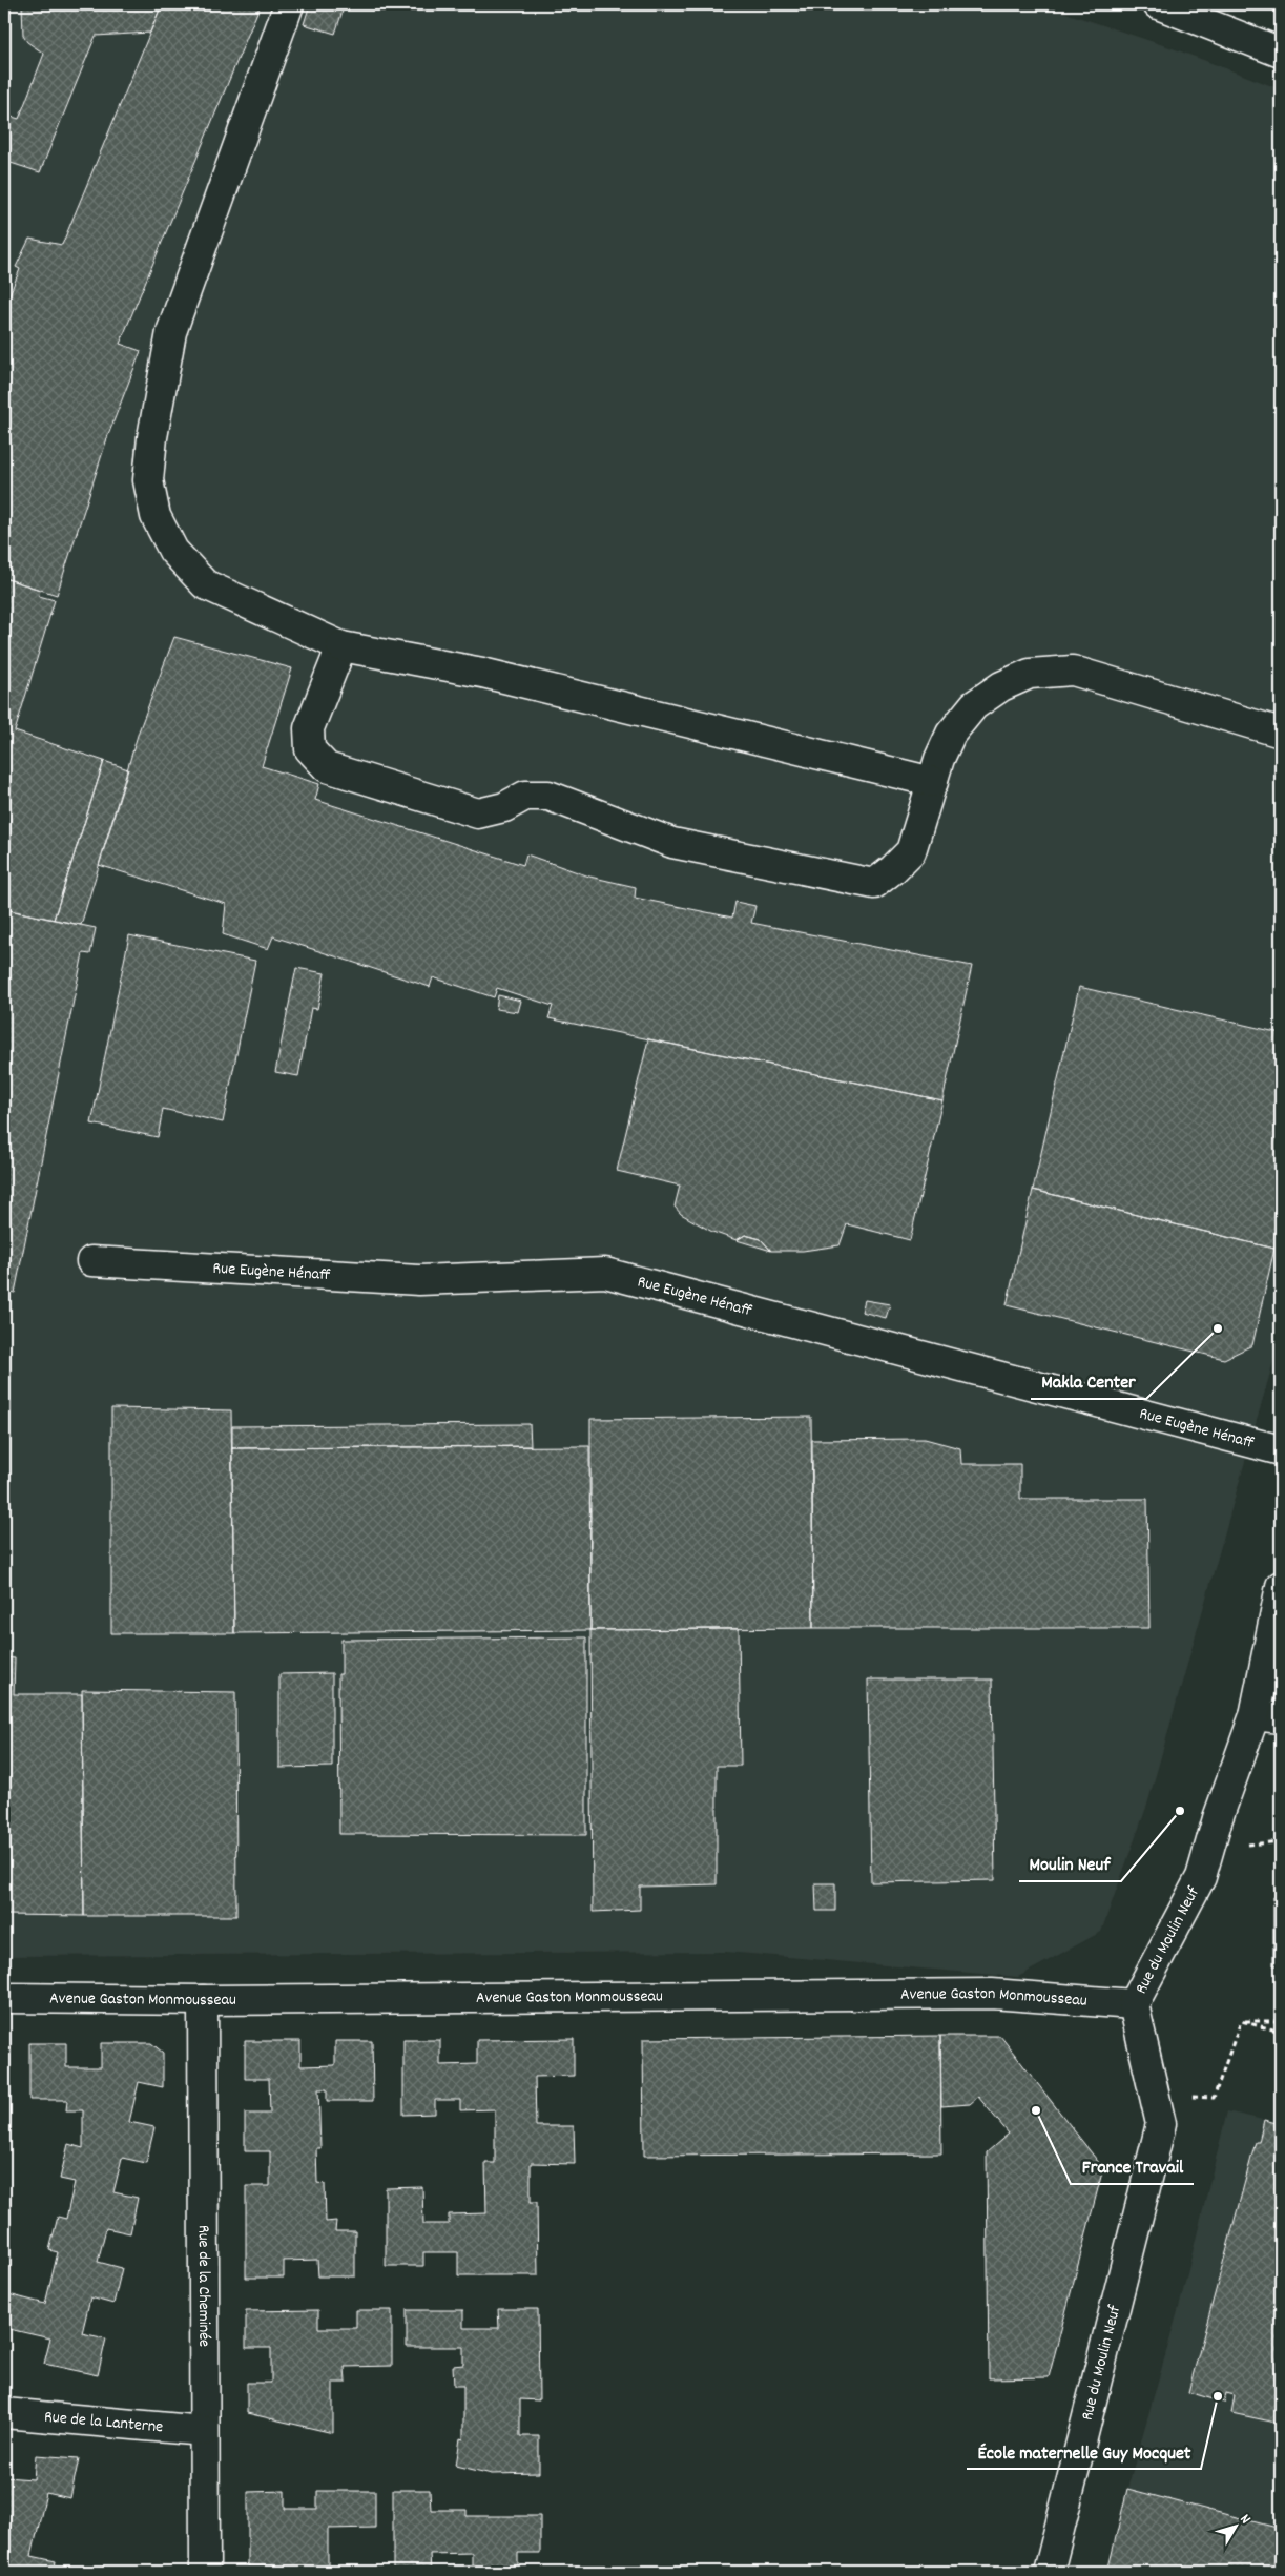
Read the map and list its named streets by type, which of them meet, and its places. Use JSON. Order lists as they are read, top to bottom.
{
  "streets": {
    "street": [
      "Rue Eugène Hénaff",
      "Rue du Moulin Neuf",
      "Avenue Gaston Monmousseau",
      "Rue de la Cheminée",
      "Rue de la Lanterne"
    ]
  },
  "crossings": [
    ["Rue du Moulin Neuf", "Avenue Gaston Monmousseau"],
    ["Avenue Gaston Monmousseau", "Rue de la Cheminée"],
    ["Rue de la Cheminée", "Rue de la Lanterne"]
  ],
  "places": [
    "Makla Center",
    "Moulin Neuf",
    "France Travail",
    "École maternelle Guy Mocquet"
  ],
  "north": "top right"
}
